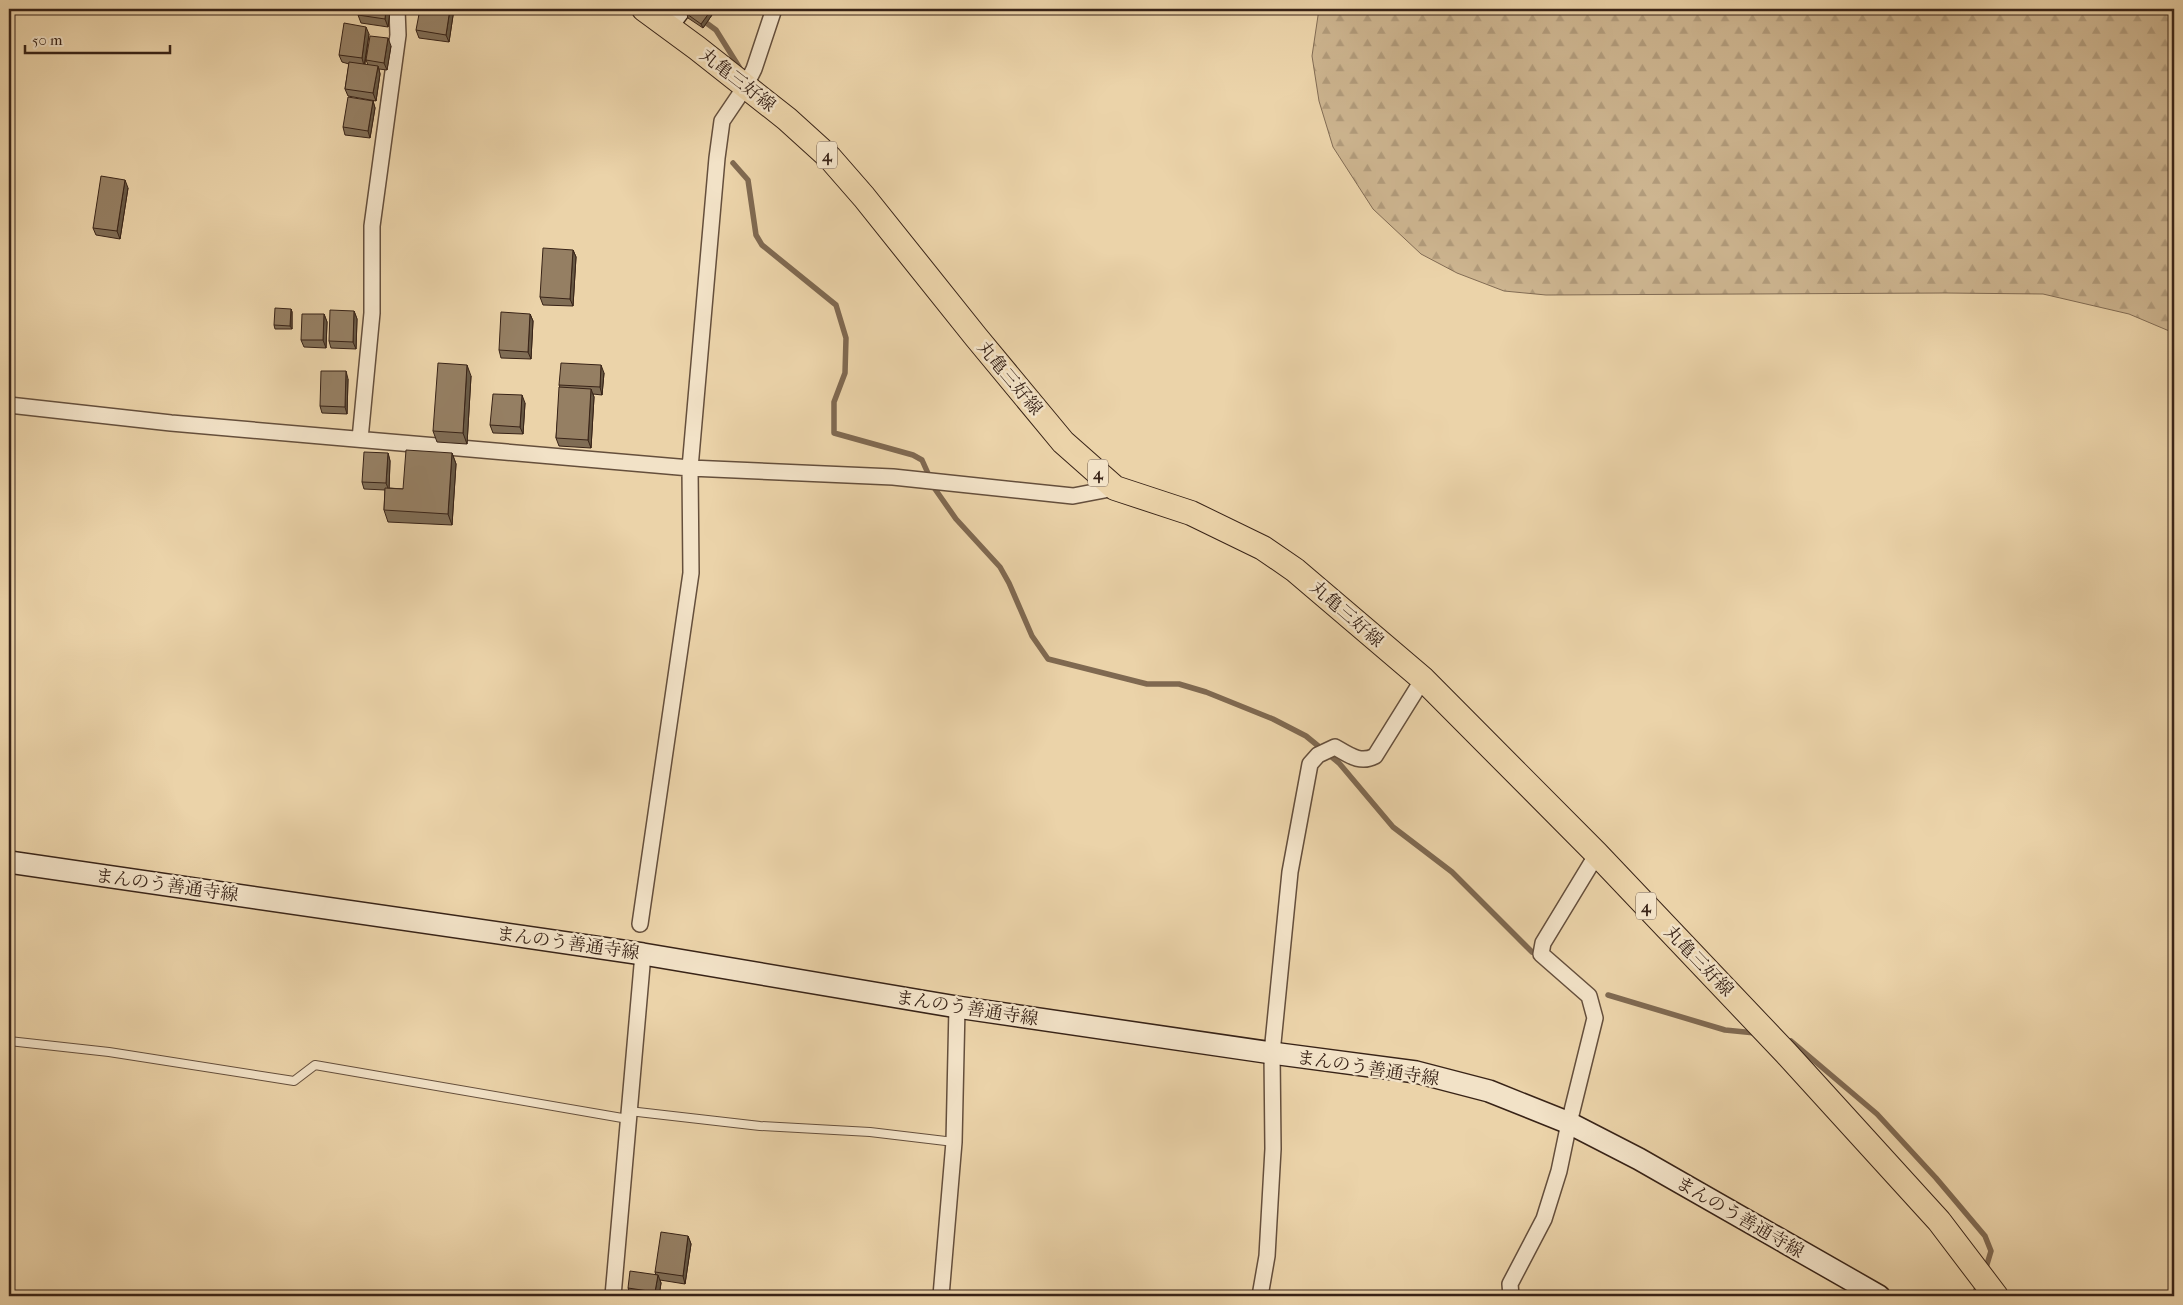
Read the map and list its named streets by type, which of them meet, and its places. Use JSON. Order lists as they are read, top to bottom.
{
  "streets": {
    "main road": ["丸亀三好線", "4", "まんのう善通寺線"]
  },
  "scale_bar": "50 m"
}
